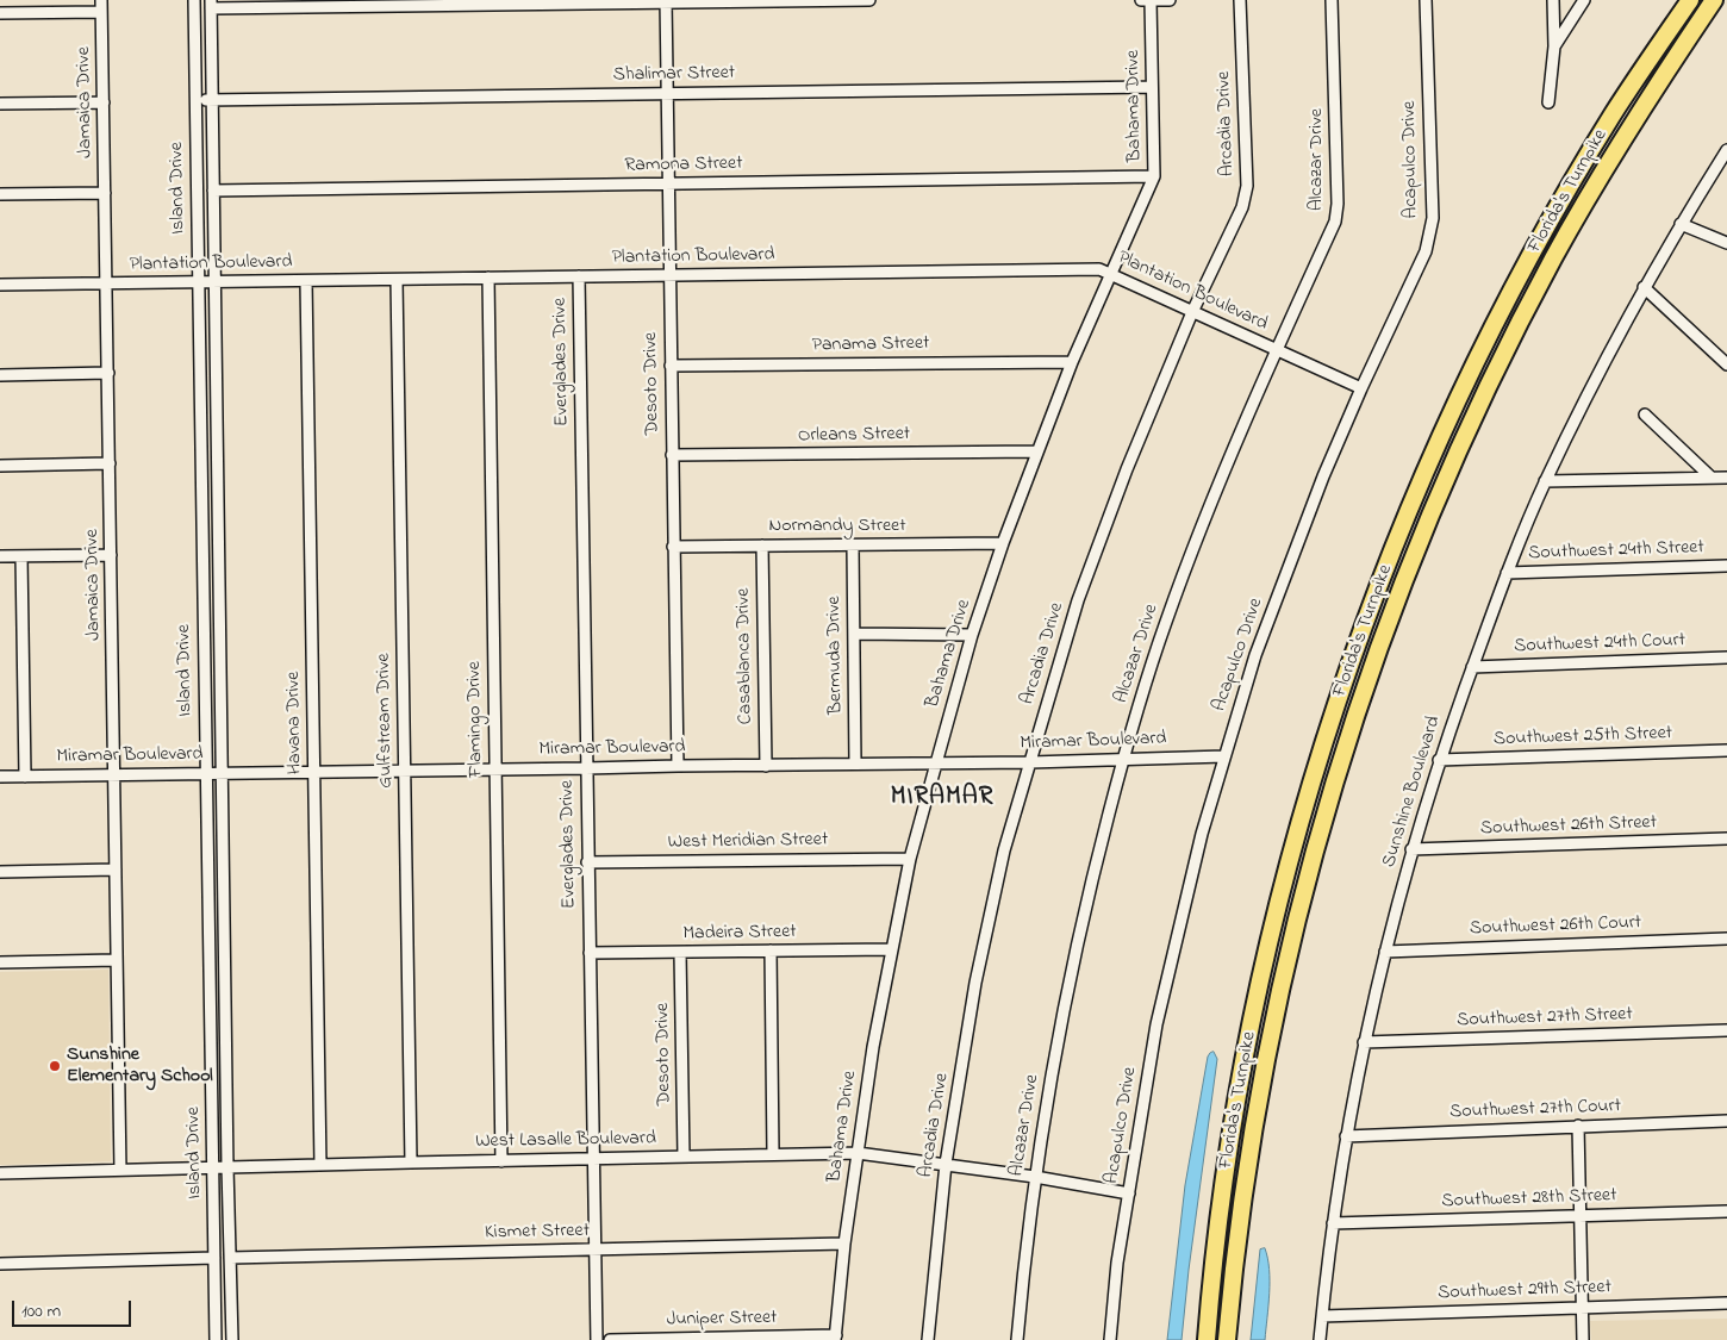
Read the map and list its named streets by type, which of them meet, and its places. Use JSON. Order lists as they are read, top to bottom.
{
  "streets": {
    "highway": ["Florida's Turnpike"],
    "street": [
      "Shalimar Street",
      "Jamaica Drive",
      "Bahama Drive",
      "Arcadia Drive",
      "Alcazar Drive",
      "Acapulco Drive",
      "Ramona Street",
      "Island Drive",
      "Plantation Boulevard",
      "Panama Street",
      "Everglades Drive",
      "Desoto Drive",
      "Orleans Street",
      "Normandy Street",
      "Southwest 24th Street",
      "Southwest 24th Court",
      "Bermuda Drive",
      "Casablanca Drive",
      "Flamingo Drive",
      "Gulfstream Drive",
      "Havana Drive",
      "Southwest 25th Street",
      "Miramar Boulevard",
      "Sunshine Boulevard",
      "Southwest 26th Street",
      "West Meridian Street",
      "Southwest 26th Court",
      "Madeira Street",
      "Southwest 27th Street",
      "Southwest 27th Court",
      "West Lasalle Boulevard",
      "Southwest 28th Street",
      "Kismet Street",
      "Southwest 29th Street",
      "Juniper Street"
    ]
  },
  "crossings": [
    ["Shalimar Street", "Bahama Drive"],
    ["Shalimar Street", "Island Drive"],
    ["Shalimar Street", "Desoto Drive"],
    ["Jamaica Drive", "Plantation Boulevard"],
    ["Jamaica Drive", "Miramar Boulevard"],
    ["Jamaica Drive", "West Lasalle Boulevard"],
    ["Bahama Drive", "Ramona Street"],
    ["Bahama Drive", "Plantation Boulevard"],
    ["Bahama Drive", "Panama Street"],
    ["Bahama Drive", "Orleans Street"],
    ["Bahama Drive", "Normandy Street"],
    ["Bahama Drive", "Miramar Boulevard"],
    ["Bahama Drive", "West Meridian Street"],
    ["Bahama Drive", "Madeira Street"],
    ["Bahama Drive", "West Lasalle Boulevard"],
    ["Bahama Drive", "Kismet Street"],
    ["Bahama Drive", "Juniper Street"],
    ["Arcadia Drive", "Plantation Boulevard"],
    ["Arcadia Drive", "Miramar Boulevard"],
    ["Arcadia Drive", "West Lasalle Boulevard"],
    ["Alcazar Drive", "Plantation Boulevard"],
    ["Alcazar Drive", "Miramar Boulevard"],
    ["Alcazar Drive", "West Lasalle Boulevard"],
    ["Acapulco Drive", "Plantation Boulevard"],
    ["Acapulco Drive", "Miramar Boulevard"],
    ["Acapulco Drive", "West Lasalle Boulevard"],
    ["Ramona Street", "Island Drive"],
    ["Ramona Street", "Desoto Drive"],
    ["Island Drive", "Plantation Boulevard"],
    ["Island Drive", "Miramar Boulevard"],
    ["Island Drive", "West Lasalle Boulevard"],
    ["Island Drive", "Kismet Street"],
    ["Plantation Boulevard", "Everglades Drive"],
    ["Plantation Boulevard", "Desoto Drive"],
    ["Plantation Boulevard", "Flamingo Drive"],
    ["Plantation Boulevard", "Gulfstream Drive"],
    ["Plantation Boulevard", "Havana Drive"],
    ["Panama Street", "Desoto Drive"],
    ["Everglades Drive", "Miramar Boulevard"],
    ["Everglades Drive", "West Meridian Street"],
    ["Everglades Drive", "Madeira Street"],
    ["Everglades Drive", "West Lasalle Boulevard"],
    ["Everglades Drive", "Kismet Street"],
    ["Desoto Drive", "Orleans Street"],
    ["Desoto Drive", "Normandy Street"],
    ["Desoto Drive", "Miramar Boulevard"],
    ["Desoto Drive", "Madeira Street"],
    ["Desoto Drive", "West Lasalle Boulevard"],
    ["Normandy Street", "Bermuda Drive"],
    ["Normandy Street", "Casablanca Drive"],
    ["Southwest 24th Street", "Sunshine Boulevard"],
    ["Southwest 24th Court", "Sunshine Boulevard"],
    ["Bermuda Drive", "Miramar Boulevard"],
    ["Casablanca Drive", "Miramar Boulevard"],
    ["Flamingo Drive", "Miramar Boulevard"],
    ["Flamingo Drive", "West Lasalle Boulevard"],
    ["Gulfstream Drive", "Miramar Boulevard"],
    ["Gulfstream Drive", "West Lasalle Boulevard"],
    ["Havana Drive", "Miramar Boulevard"],
    ["Havana Drive", "West Lasalle Boulevard"],
    ["Southwest 25th Street", "Sunshine Boulevard"],
    ["Sunshine Boulevard", "Southwest 26th Street"],
    ["Sunshine Boulevard", "Southwest 26th Court"],
    ["Sunshine Boulevard", "Southwest 27th Street"],
    ["Sunshine Boulevard", "Southwest 27th Court"],
    ["Sunshine Boulevard", "Southwest 28th Street"],
    ["Sunshine Boulevard", "Southwest 29th Street"]
  ],
  "districts": ["MIRAMAR"],
  "places": ["Sunshine Elementary School"],
  "scale_bar": "100 m"
}
